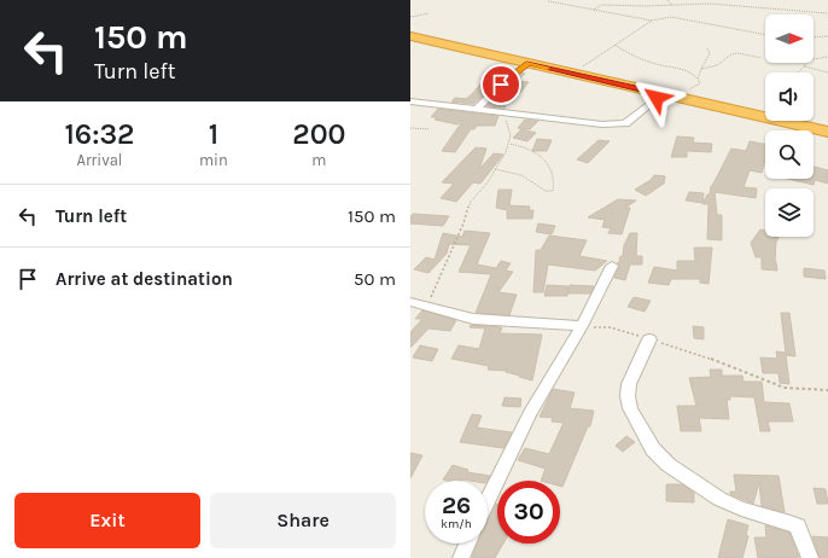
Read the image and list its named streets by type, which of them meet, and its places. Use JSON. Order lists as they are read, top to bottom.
{
  "north": "right",
  "page": {
    "turn": ["150 m", "Turn left"],
    "eta": [
      "16:32",
      "Arrival",
      "1",
      "min",
      "200",
      "m"
    ],
    "list": [
      {
        "name": "Turn left",
        "value": "150 m"
      },
      {
        "name": "Arrive at destination",
        "value": "50 m"
      }
    ],
    "speed": "26 km/h",
    "limit": "30",
    "buttons": ["Exit", "Share"]
  }
}
